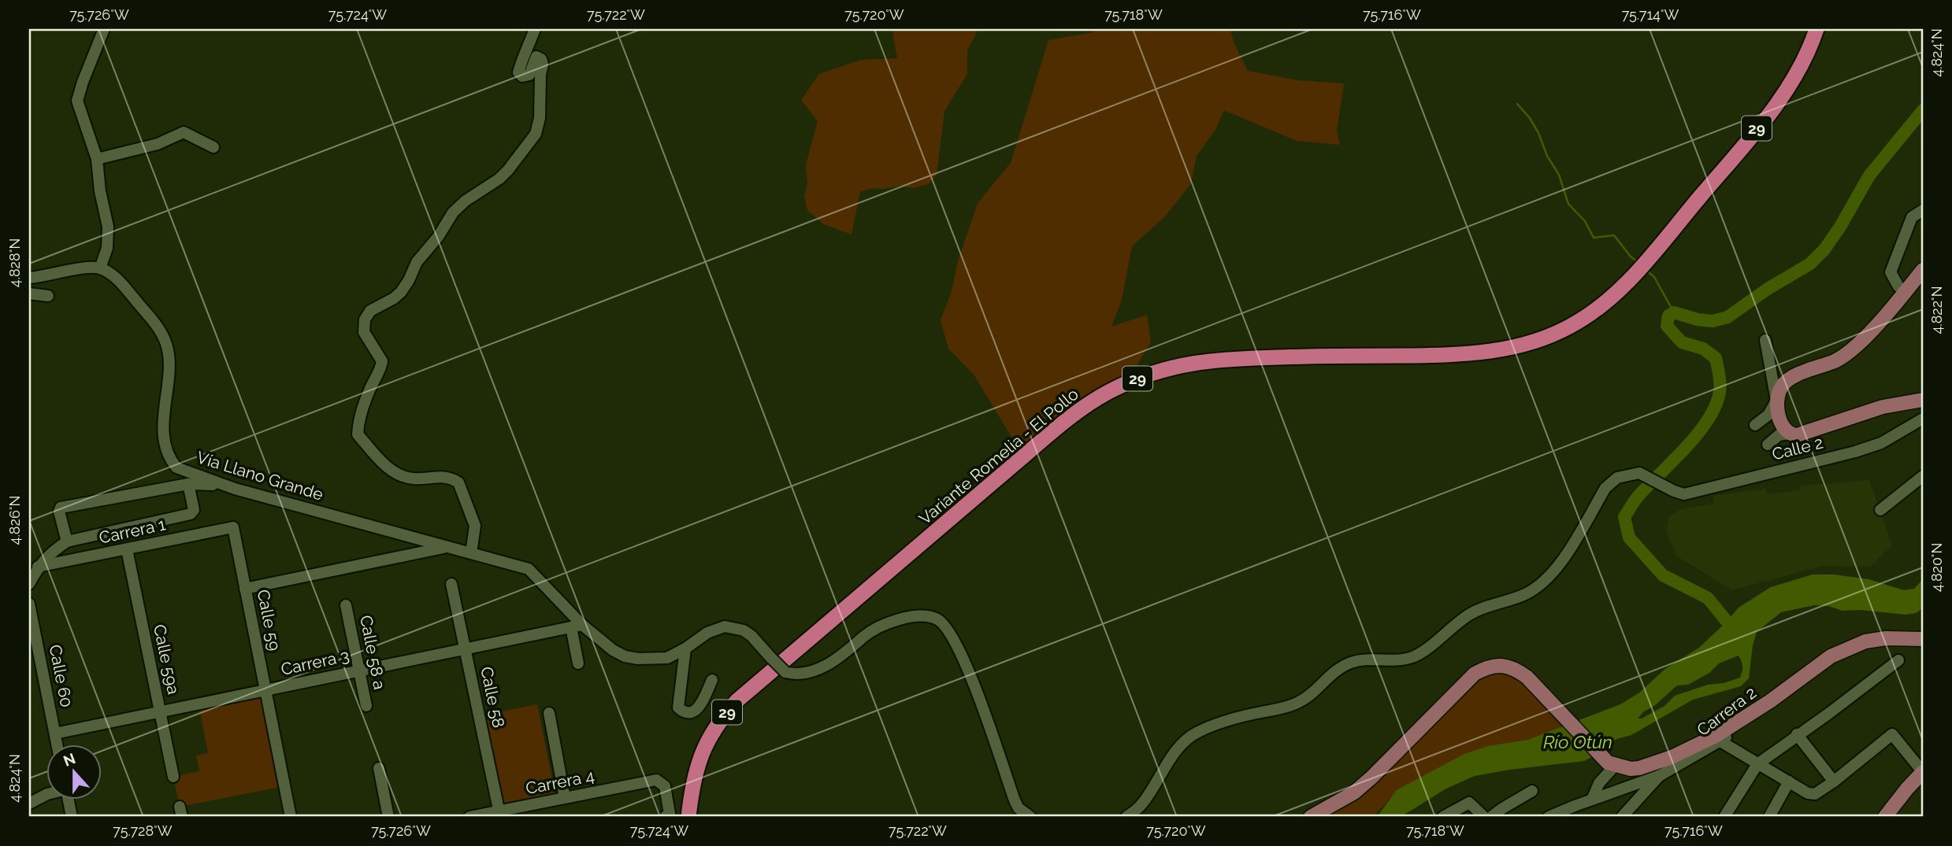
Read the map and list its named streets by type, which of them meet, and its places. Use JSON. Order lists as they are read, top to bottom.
{
  "streets": {
    "highway": ["29", "Variante Romelia - El Pollo"],
    "main road": ["Carrera 2"],
    "street": [
      "Calle 2",
      "Vía Llano Grande",
      "Carrera 1",
      "Calle 59",
      "Calle 58 a",
      "Calle 59a",
      "Carrera 3",
      "Calle 60",
      "Calle 58",
      "Carrera 4"
    ]
  },
  "crossings": [
    ["Vía Llano Grande", "Carrera 3"],
    ["Carrera 1", "Calle 59"],
    ["Carrera 1", "Calle 59a"],
    ["Calle 59", "Carrera 3"],
    ["Calle 58 a", "Carrera 3"],
    ["Calle 59a", "Carrera 3"],
    ["Carrera 3", "Calle 60"],
    ["Carrera 3", "Calle 58"],
    ["Calle 58", "Carrera 4"]
  ],
  "water": ["Río Otún"],
  "north": "top",
  "coordinates": [
    "75.726°W",
    "75.724°W",
    "75.722°W",
    "75.720°W",
    "75.718°W",
    "75.716°W",
    "75.714°W",
    "4.824°N",
    "4.828°N",
    "4.822°N",
    "4.826°N",
    "4.820°N",
    "75.728°W"
  ]
}
